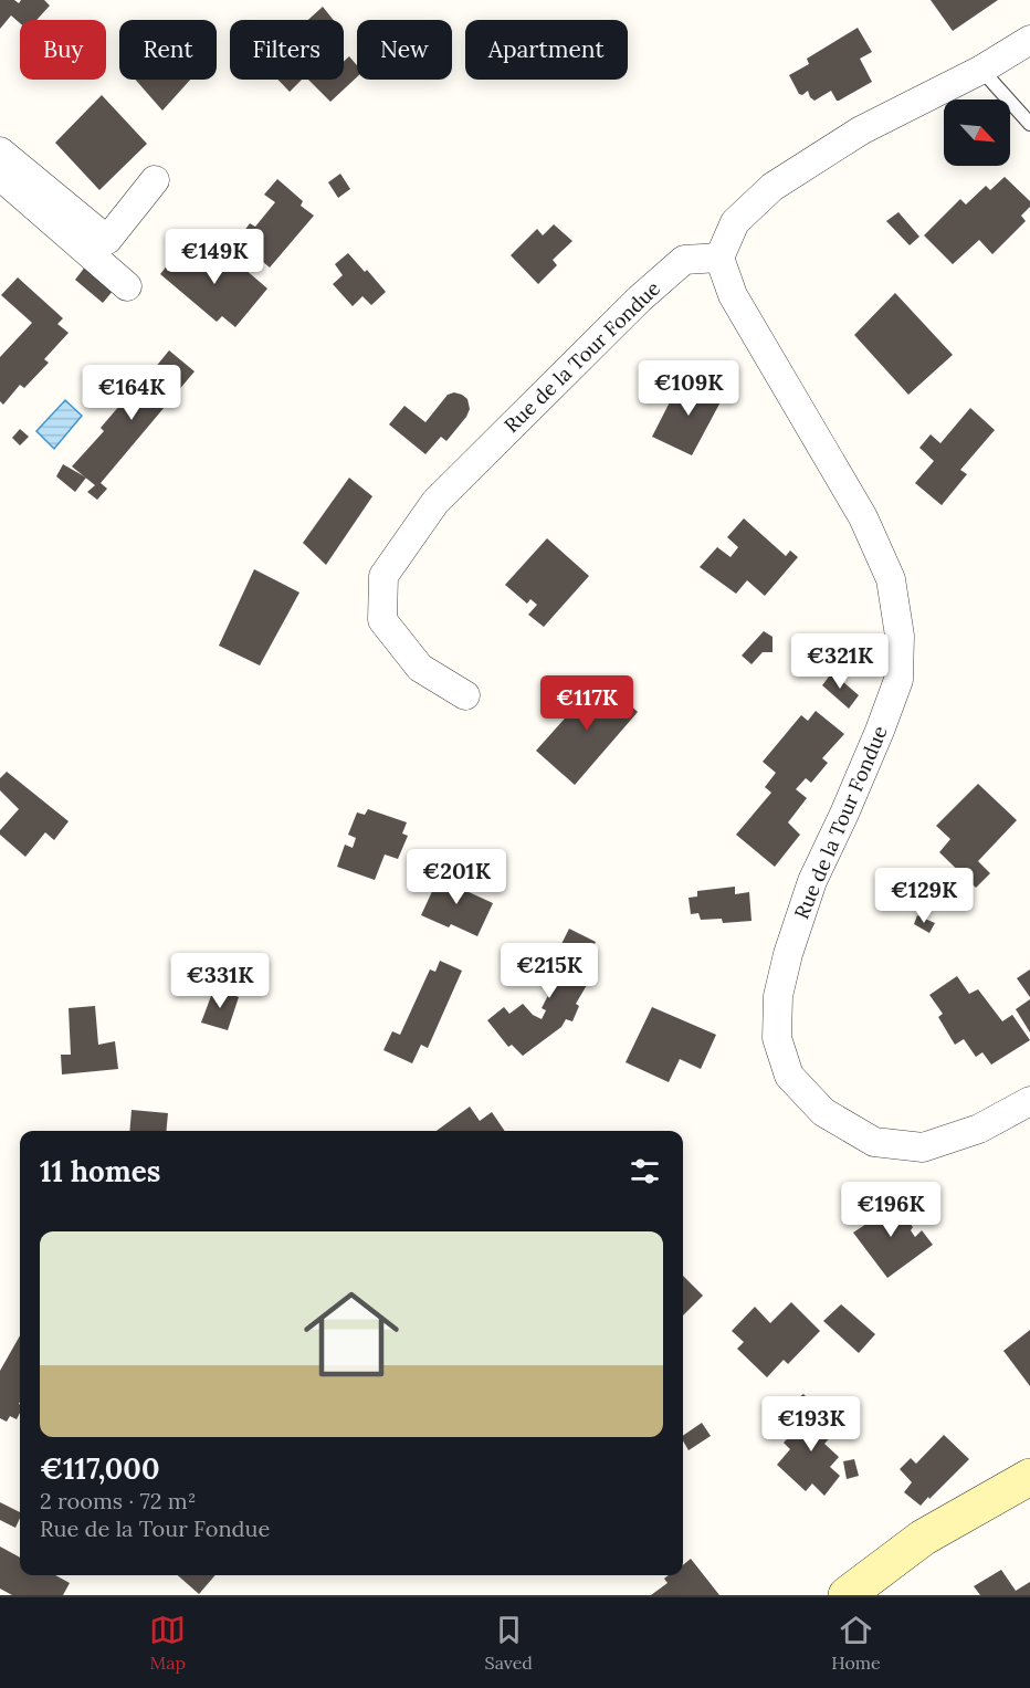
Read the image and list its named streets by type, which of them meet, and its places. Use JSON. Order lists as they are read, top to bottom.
{
  "streets": {
    "street": ["Rue de la Tour Fondue"]
  },
  "north": "bottom right",
  "page": {
    "chip": [
      "Buy",
      "Rent",
      "Filters",
      "New",
      "Apartment"
    ],
    "price": [
      "€149K",
      "€109K",
      "€164K",
      "€321K",
      "€117K",
      "€201K",
      "€129K",
      "€215K",
      "€331K",
      "€196K",
      "€193K"
    ],
    "heading": "11 homes",
    "list": [
      {
        "name": "€117,000",
        "note": "2 rooms · 72 m² · Rue de la Tour Fondue"
      }
    ],
    "tabs": ["Map", "Saved", "Home"]
  }
}
